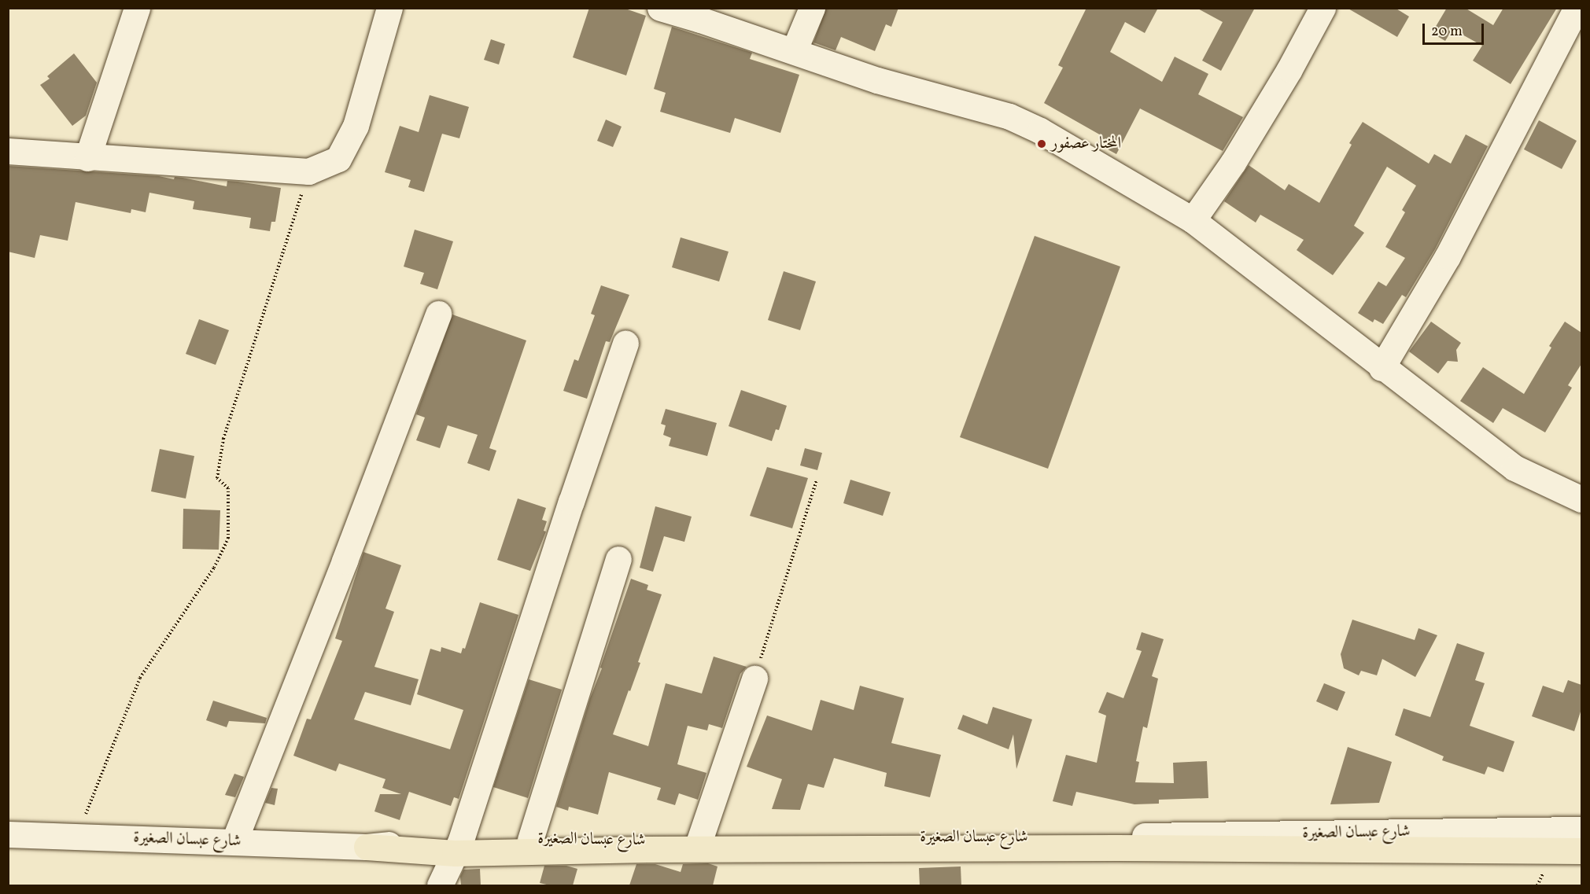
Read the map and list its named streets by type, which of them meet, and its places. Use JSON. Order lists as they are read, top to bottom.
{
  "streets": {
    "main road": ["شارع عبسان الصغيرة"]
  },
  "places": ["المختار عصفور"],
  "scale_bar": "20 m"
}
